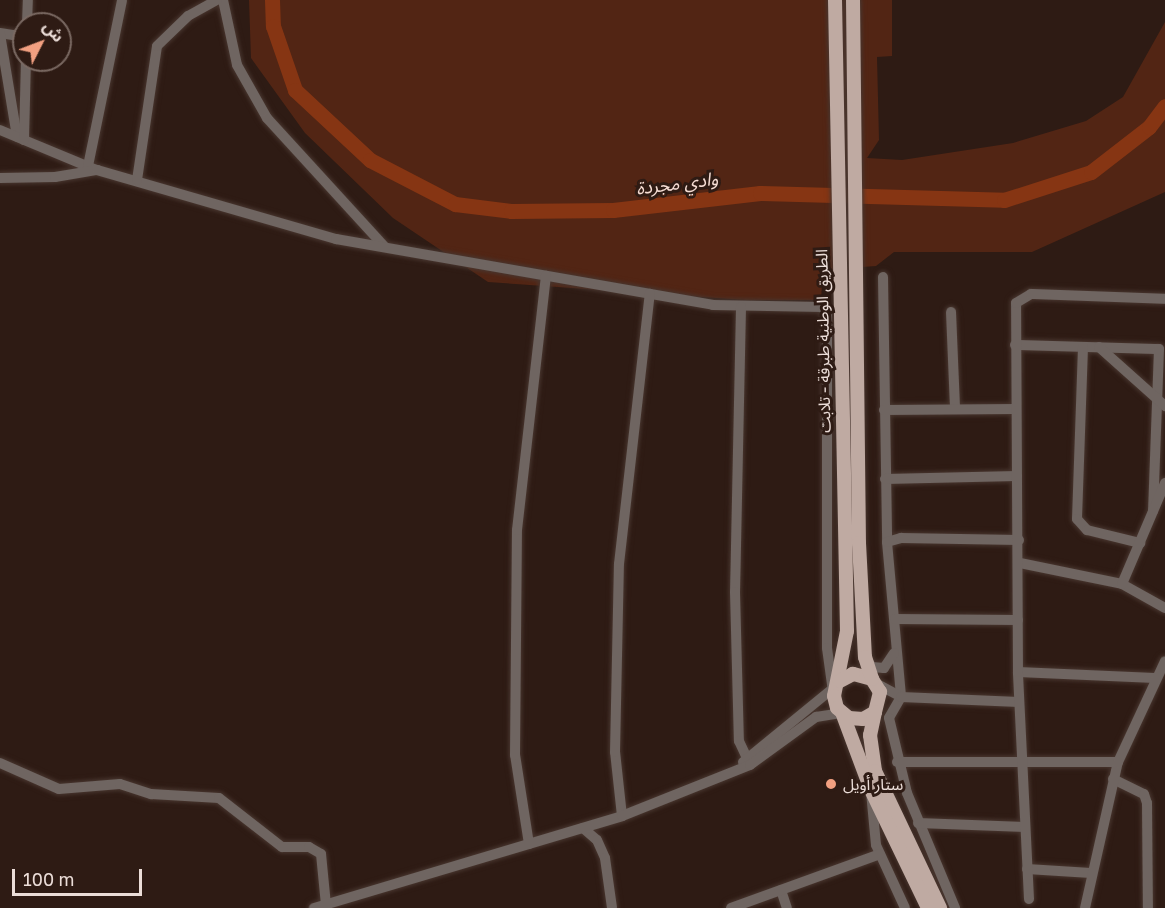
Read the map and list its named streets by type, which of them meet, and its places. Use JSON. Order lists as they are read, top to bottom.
{
  "streets": {
    "main road": ["الطريق الوطنية طبرقة - تلابت"]
  },
  "water": ["وادي مجردة"],
  "places": ["ستار أويل"],
  "scale_bar": "100 m",
  "north": "top right"
}
